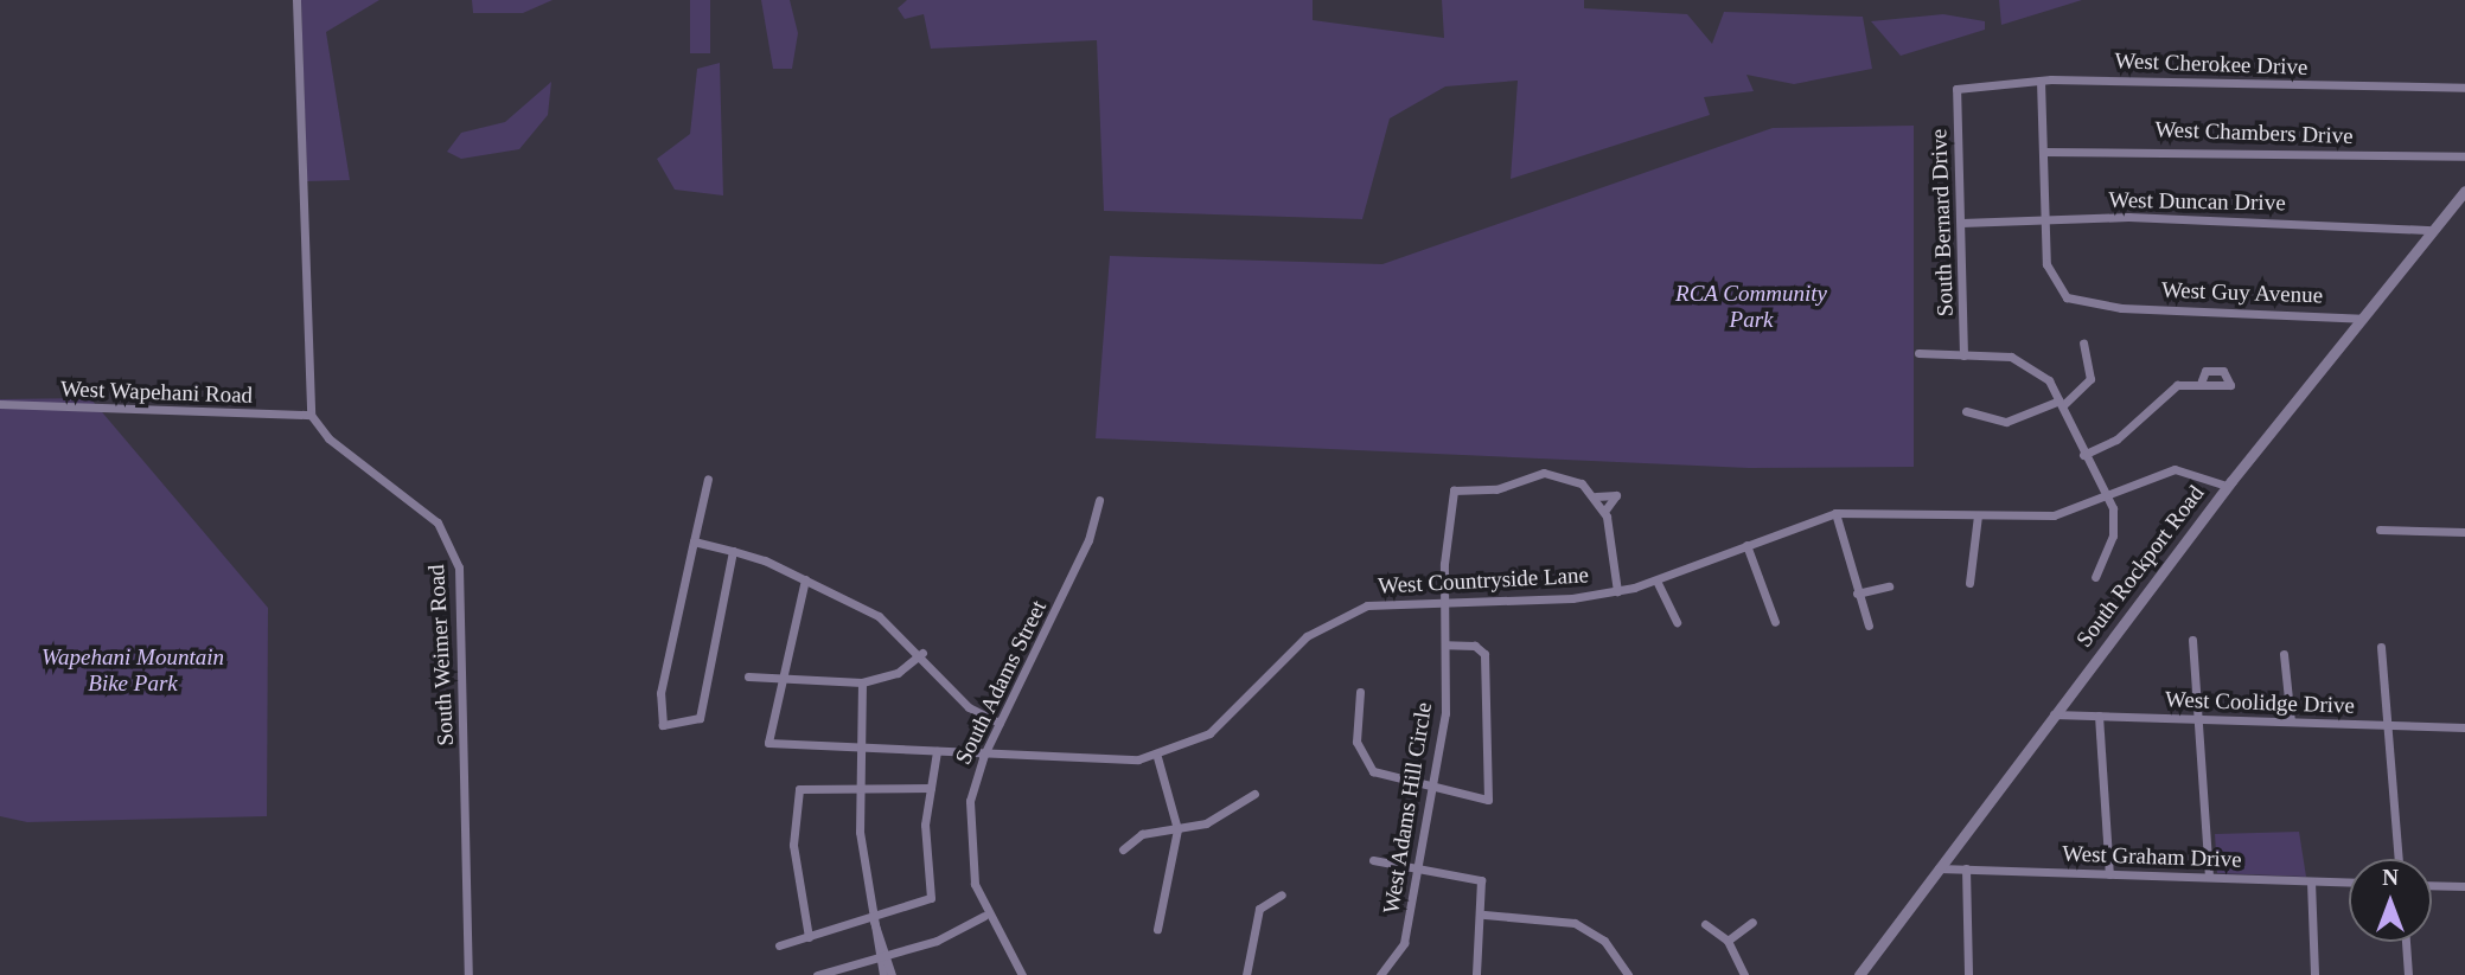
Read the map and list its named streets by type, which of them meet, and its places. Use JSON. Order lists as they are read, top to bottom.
{
  "streets": {
    "street": [
      "West Cherokee Drive",
      "West Chambers Drive",
      "West Duncan Drive",
      "South Bernard Drive",
      "West Guy Avenue",
      "West Wapehani Road",
      "South Rockport Road",
      "West Countryside Lane",
      "South Weimer Road",
      "South Adams Street",
      "West Coolidge Drive",
      "West Adams Hill Circle",
      "West Graham Drive"
    ]
  },
  "crossings": [
    ["West Cherokee Drive", "South Bernard Drive"],
    ["West Cherokee Drive", "West Guy Avenue"],
    ["West Chambers Drive", "West Guy Avenue"],
    ["West Duncan Drive", "South Bernard Drive"],
    ["West Duncan Drive", "West Guy Avenue"],
    ["West Duncan Drive", "South Rockport Road"],
    ["West Guy Avenue", "South Rockport Road"],
    ["West Wapehani Road", "South Weimer Road"],
    ["South Rockport Road", "West Countryside Lane"],
    ["South Rockport Road", "West Coolidge Drive"],
    ["South Rockport Road", "West Graham Drive"],
    ["West Countryside Lane", "South Adams Street"],
    ["West Countryside Lane", "West Adams Hill Circle"]
  ],
  "parks": ["RCA Community Park", "Wapehani Mountain Bike Park"],
  "north": "top"
}
